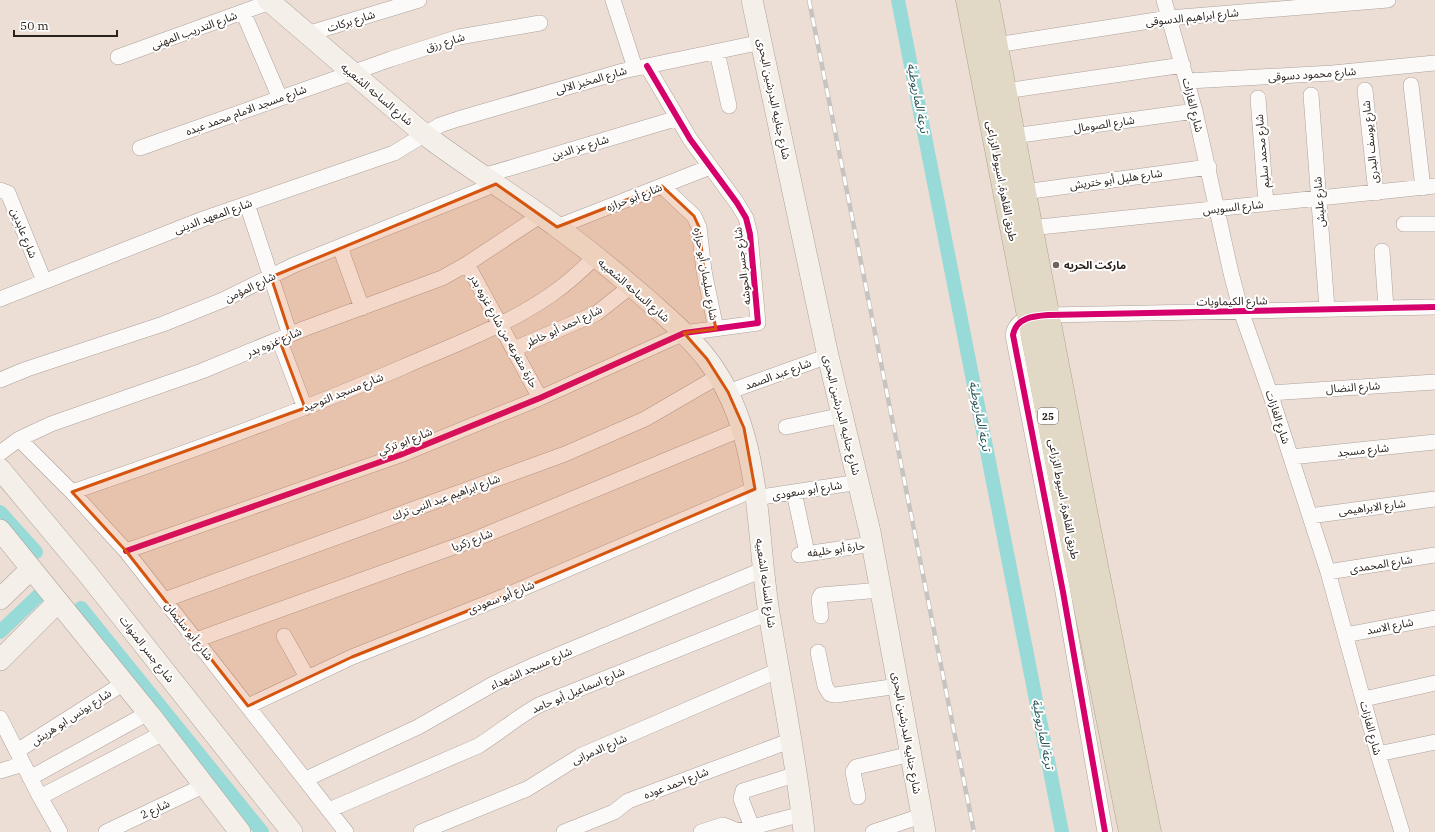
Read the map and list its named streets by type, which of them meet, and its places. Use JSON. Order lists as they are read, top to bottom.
{
  "streets": {
    "highway": ["طريق القاهرة, اسيوط الزراعى", "25"],
    "street": [
      "شارع ابراهيم الدسوقى",
      "شارع بركات",
      "شارع التدريب المهنى",
      "شارع رزق",
      "شارع محمود دسوقى",
      "شارع المخبز الالى",
      "شارع الساحه الشعبيه",
      "شارع جنابيه البدرشين البحرى",
      "شارع الغازات",
      "شارع مسجد الامام محمد عبده",
      "شارع الصومال",
      "شارع يوسف البدرى",
      "شارع عز الدين",
      "شارع محمد سليم",
      "شارع هليل أبو ختريش",
      "شارع أبو حرازه",
      "شارع عليش",
      "شارع السويس",
      "شارع المعهد الدينى",
      "شارع عابدين",
      "شارع جسر الحوشه",
      "شارع سليمان أبو حرازه",
      "شارع المؤمن",
      "شارع الكيماويات",
      "شارع احمد أبو خاطر",
      "حارة متفرعه من شارع غزوه بدر",
      "شارع غزوه بدر",
      "شارع عبد الصمد",
      "شارع النضال",
      "شارع مسجد التوحيد",
      "شارع ابو تركي",
      "شارع مسجد",
      "شارع أبو سعودى",
      "شارع ابراهيم عبد النبى ترك",
      "شارع الابراهيمى",
      "شارع زكريا",
      "حارة أبو خليفه",
      "شارع المحمدى",
      "شارع الاسد",
      "شارع أبو سليمان",
      "شارع جسر المنوات",
      "شارع مسجد الشهداء",
      "شارع اسماعيل أبو حامد",
      "شارع يونس ابو هريش",
      "شارع الدمرانى",
      "شارع احمد عوده",
      "شارع 2"
    ]
  },
  "crossings": [
    ["شارع ابراهيم الدسوقى", "شارع الغازات"],
    ["شارع ابراهيم الدسوقى", "طريق القاهرة, اسيوط الزراعى"],
    ["شارع بركات", "شارع الساحه الشعبيه"],
    ["شارع التدريب المهنى", "شارع الساحه الشعبيه"],
    ["شارع رزق", "شارع الساحه الشعبيه"],
    ["شارع رزق", "شارع مسجد الامام محمد عبده"],
    ["شارع محمود دسوقى", "شارع الغازات"],
    ["شارع المخبز الالى", "شارع الساحه الشعبيه"],
    ["شارع المخبز الالى", "شارع جنابيه البدرشين البحرى"],
    ["شارع المخبز الالى", "شارع المعهد الدينى"],
    ["شارع المخبز الالى", "شارع جسر الحوشه"],
    ["شارع الساحه الشعبيه", "شارع مسجد الامام محمد عبده"],
    ["شارع الساحه الشعبيه", "شارع عز الدين"],
    ["شارع الساحه الشعبيه", "شارع أبو حرازه"],
    ["شارع الساحه الشعبيه", "شارع المعهد الدينى"],
    ["شارع الساحه الشعبيه", "شارع جسر الحوشه"],
    ["شارع الساحه الشعبيه", "شارع المؤمن"],
    ["شارع الساحه الشعبيه", "شارع احمد أبو خاطر"],
    ["شارع الساحه الشعبيه", "شارع غزوه بدر"],
    ["شارع الساحه الشعبيه", "شارع عبد الصمد"],
    ["شارع الساحه الشعبيه", "شارع مسجد التوحيد"],
    ["شارع الساحه الشعبيه", "شارع ابو تركي"],
    ["شارع الساحه الشعبيه", "شارع أبو سعودى"],
    ["شارع الساحه الشعبيه", "شارع ابراهيم عبد النبى ترك"],
    ["شارع الساحه الشعبيه", "شارع زكريا"],
    ["شارع الساحه الشعبيه", "شارع مسجد الشهداء"],
    ["شارع الساحه الشعبيه", "شارع اسماعيل أبو حامد"],
    ["شارع الساحه الشعبيه", "شارع الدمرانى"],
    ["شارع الساحه الشعبيه", "شارع احمد عوده"],
    ["شارع جنابيه البدرشين البحرى", "شارع عبد الصمد"],
    ["شارع جنابيه البدرشين البحرى", "شارع أبو سعودى"],
    ["شارع جنابيه البدرشين البحرى", "حارة أبو خليفه"],
    ["شارع الغازات", "شارع الصومال"],
    ["شارع الغازات", "شارع هليل أبو ختريش"],
    ["شارع الغازات", "شارع السويس"],
    ["شارع الغازات", "شارع الكيماويات"],
    ["شارع الغازات", "شارع النضال"],
    ["شارع الغازات", "شارع مسجد"],
    ["شارع الغازات", "شارع الابراهيمى"],
    ["شارع الغازات", "شارع المحمدى"],
    ["شارع الغازات", "شارع الاسد"],
    ["شارع الصومال", "طريق القاهرة, اسيوط الزراعى"],
    ["شارع يوسف البدرى", "شارع السويس"],
    ["شارع عز الدين", "شارع جسر الحوشه"],
    ["شارع عز الدين", "شارع المؤمن"],
    ["شارع محمد سليم", "شارع السويس"],
    ["شارع هليل أبو ختريش", "طريق القاهرة, اسيوط الزراعى"],
    ["طريق القاهرة, اسيوط الزراعى", "شارع السويس"],
    ["طريق القاهرة, اسيوط الزراعى", "شارع الكيماويات"],
    ["شارع أبو حرازه", "شارع جسر الحوشه"],
    ["شارع أبو حرازه", "شارع سليمان أبو حرازه"],
    ["شارع أبو حرازه", "شارع غزوه بدر"],
    ["شارع عليش", "شارع السويس"],
    ["شارع عليش", "شارع الكيماويات"],
    ["شارع المعهد الدينى", "شارع عابدين"],
    ["شارع جسر الحوشه", "شارع سليمان أبو حرازه"],
    ["شارع جسر الحوشه", "شارع ابو تركي"],
    ["شارع احمد أبو خاطر", "حارة متفرعه من شارع غزوه بدر"],
    ["حارة متفرعه من شارع غزوه بدر", "شارع غزوه بدر"],
    ["حارة متفرعه من شارع غزوه بدر", "شارع مسجد التوحيد"],
    ["حارة متفرعه من شارع غزوه بدر", "شارع ابو تركي"],
    ["شارع غزوه بدر", "شارع أبو سليمان"],
    ["شارع عبد الصمد", "شارع ابراهيم عبد النبى ترك"],
    ["شارع مسجد التوحيد", "شارع أبو سليمان"],
    ["شارع ابو تركي", "شارع أبو سليمان"],
    ["شارع أبو سعودى", "حارة أبو خليفه"],
    ["شارع أبو سعودى", "شارع أبو سليمان"],
    ["شارع ابراهيم عبد النبى ترك", "شارع أبو سليمان"],
    ["شارع زكريا", "شارع أبو سليمان"],
    ["شارع أبو سليمان", "شارع مسجد الشهداء"],
    ["شارع أبو سليمان", "شارع اسماعيل أبو حامد"]
  ],
  "water": ["ترعة الماريوطية"],
  "places": ["ماركت الحريه"],
  "scale_bar": "50 m"
}
